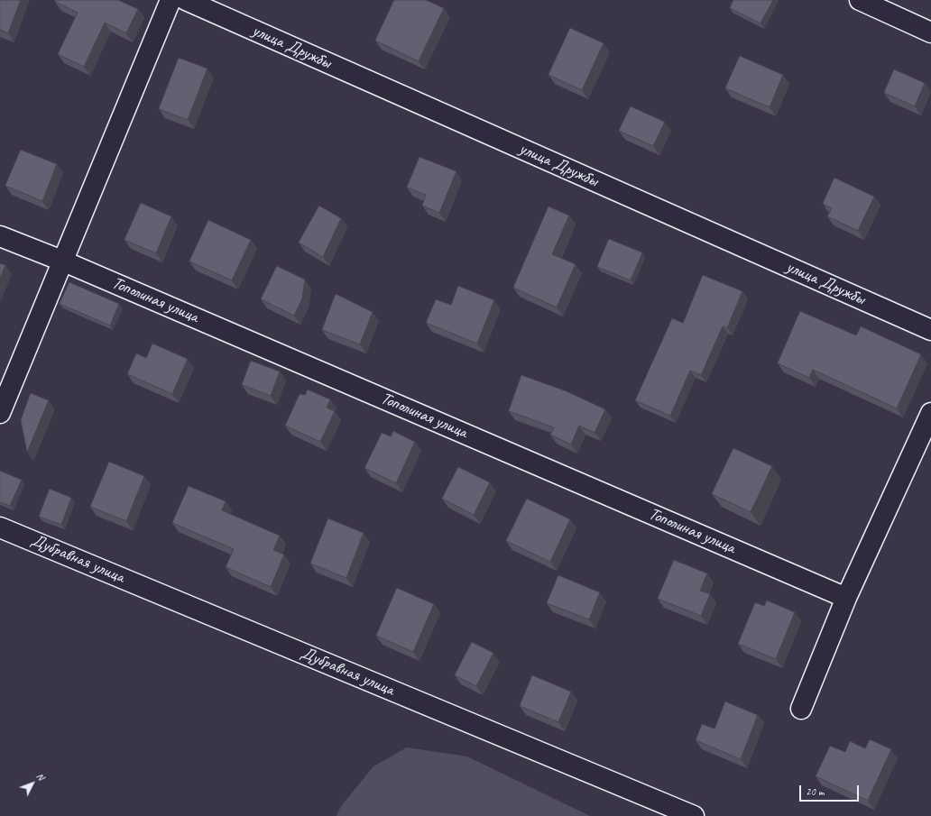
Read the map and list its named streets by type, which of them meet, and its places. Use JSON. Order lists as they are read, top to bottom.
{
  "streets": {
    "street": ["улица Дружбы", "Тополиная улица", "Дубравная улица"]
  },
  "scale_bar": "20 m",
  "north": "top right"
}
